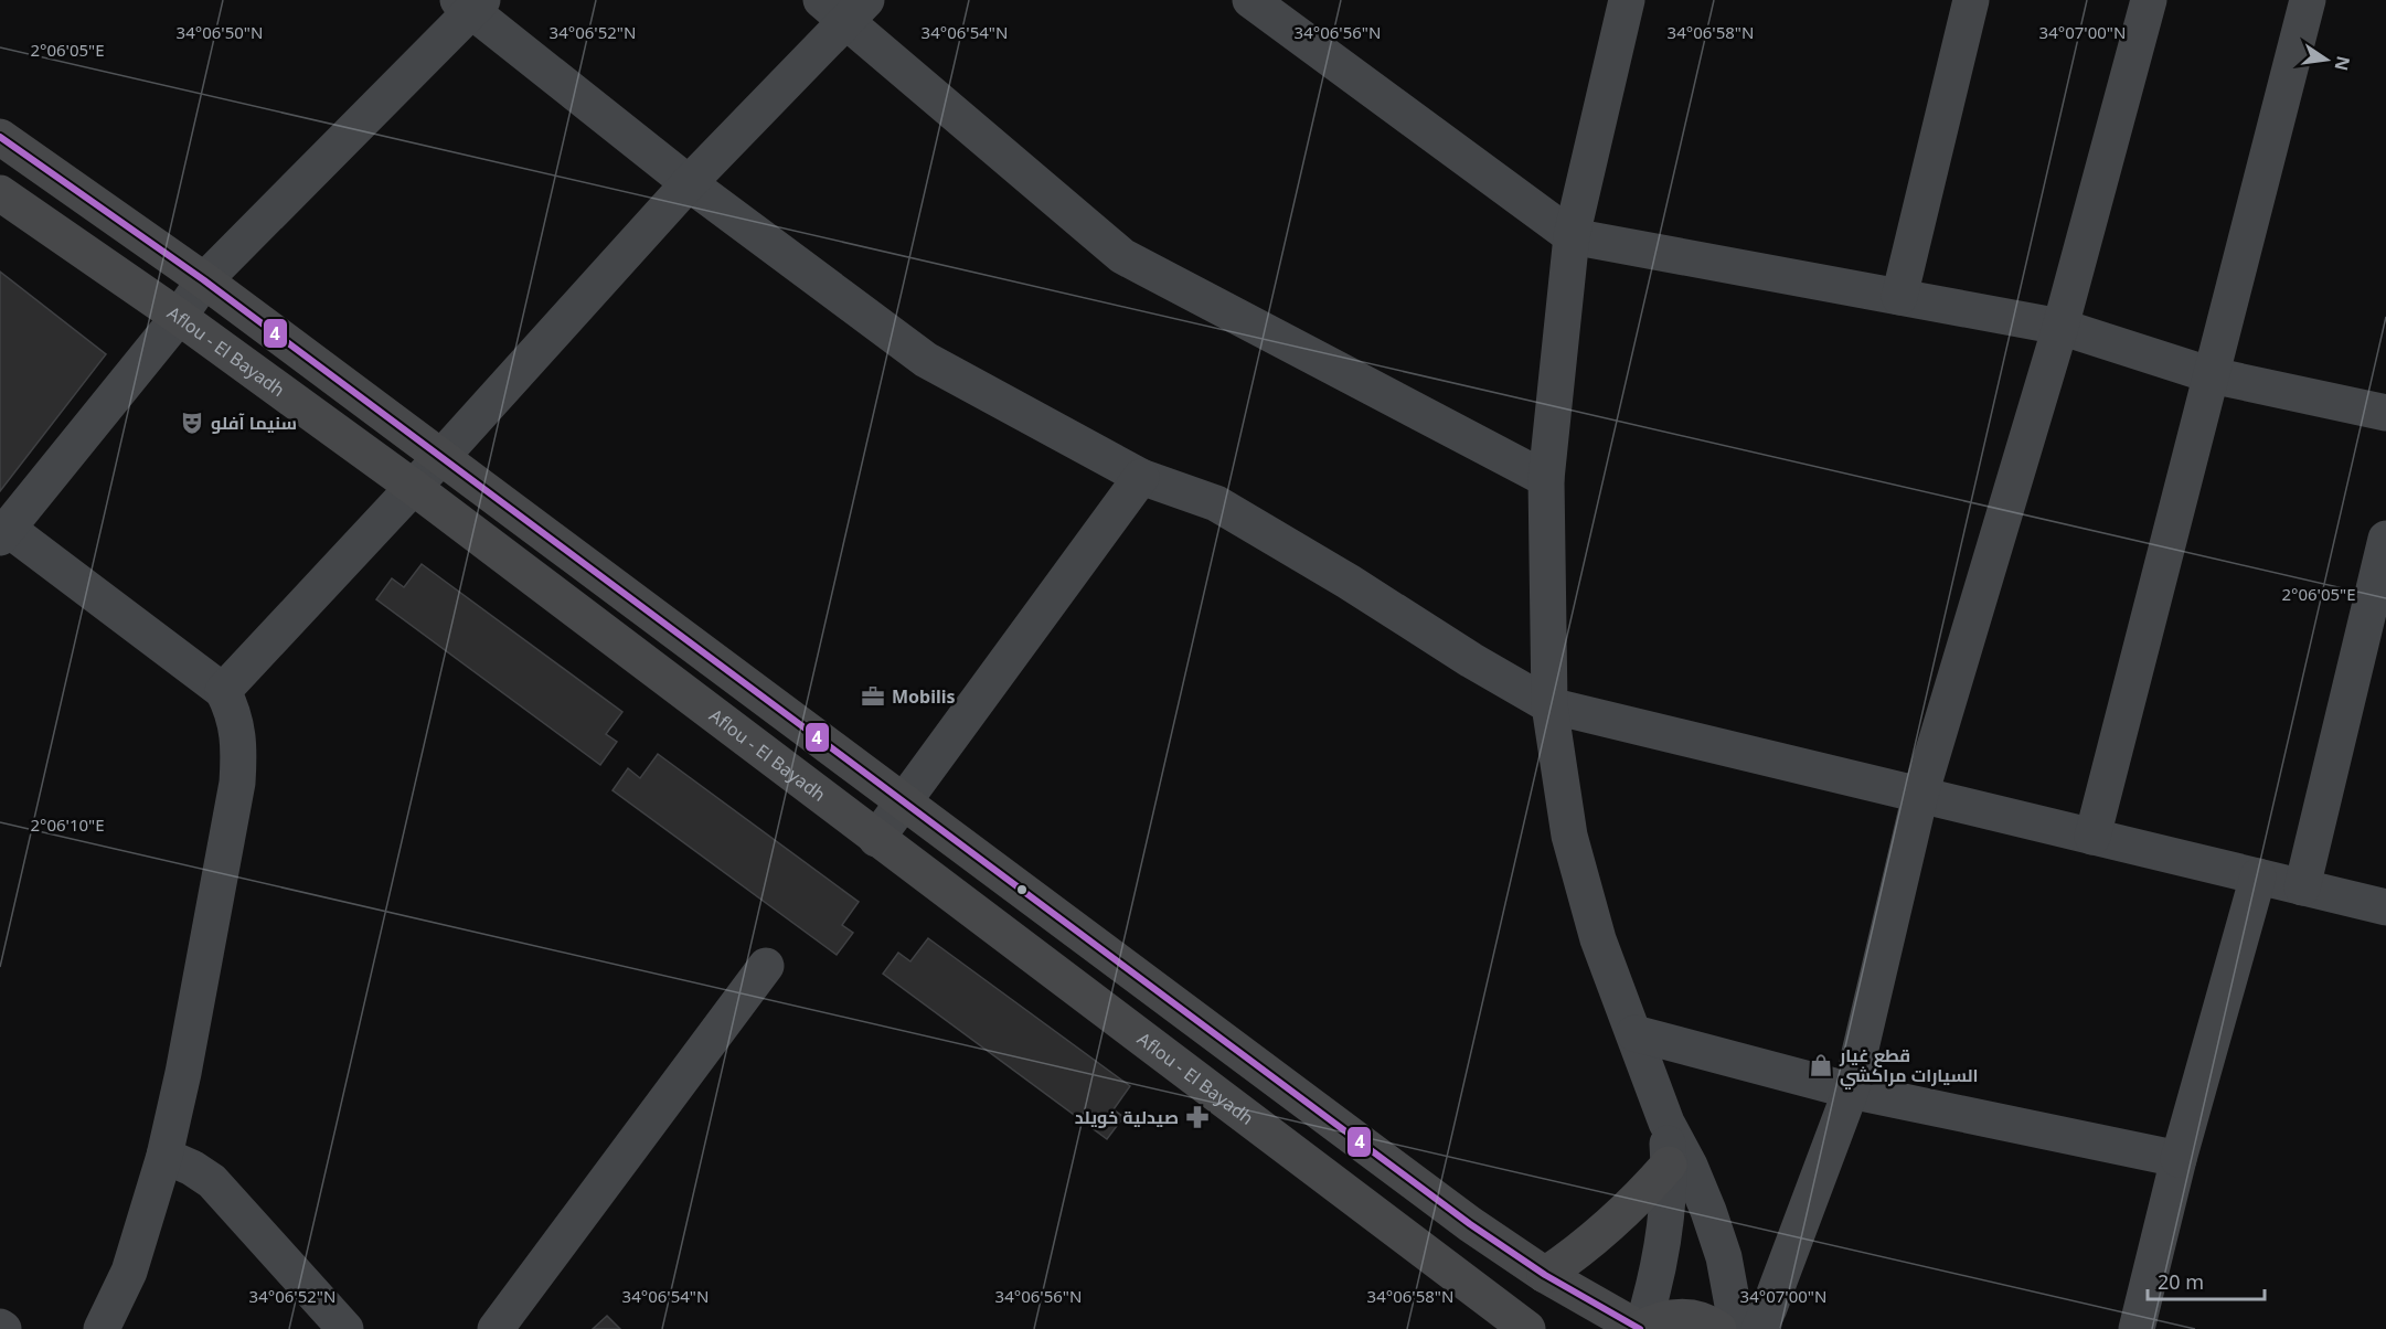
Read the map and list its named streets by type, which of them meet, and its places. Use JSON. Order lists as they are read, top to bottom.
{
  "streets": {
    "main road": ["Aflou - El Bayadh"]
  },
  "places": {
    "theatre": ["سنيما آفلو"],
    "office": ["Mobilis"],
    "shop": ["قطع غيار السيارات مراكشي"],
    "pharmacy": ["صيدلية خويلد"]
  },
  "lines": ["transit line 4"],
  "scale_bar": "20 m",
  "north": "right",
  "coordinates": [
    "34°06'52\"N",
    "34°06'54\"N",
    "34°06'56\"N",
    "34°06'58\"N",
    "34°07'00\"N",
    "34°06'50\"N",
    "2°06'05\"E",
    "2°06'10\"E"
  ]
}
